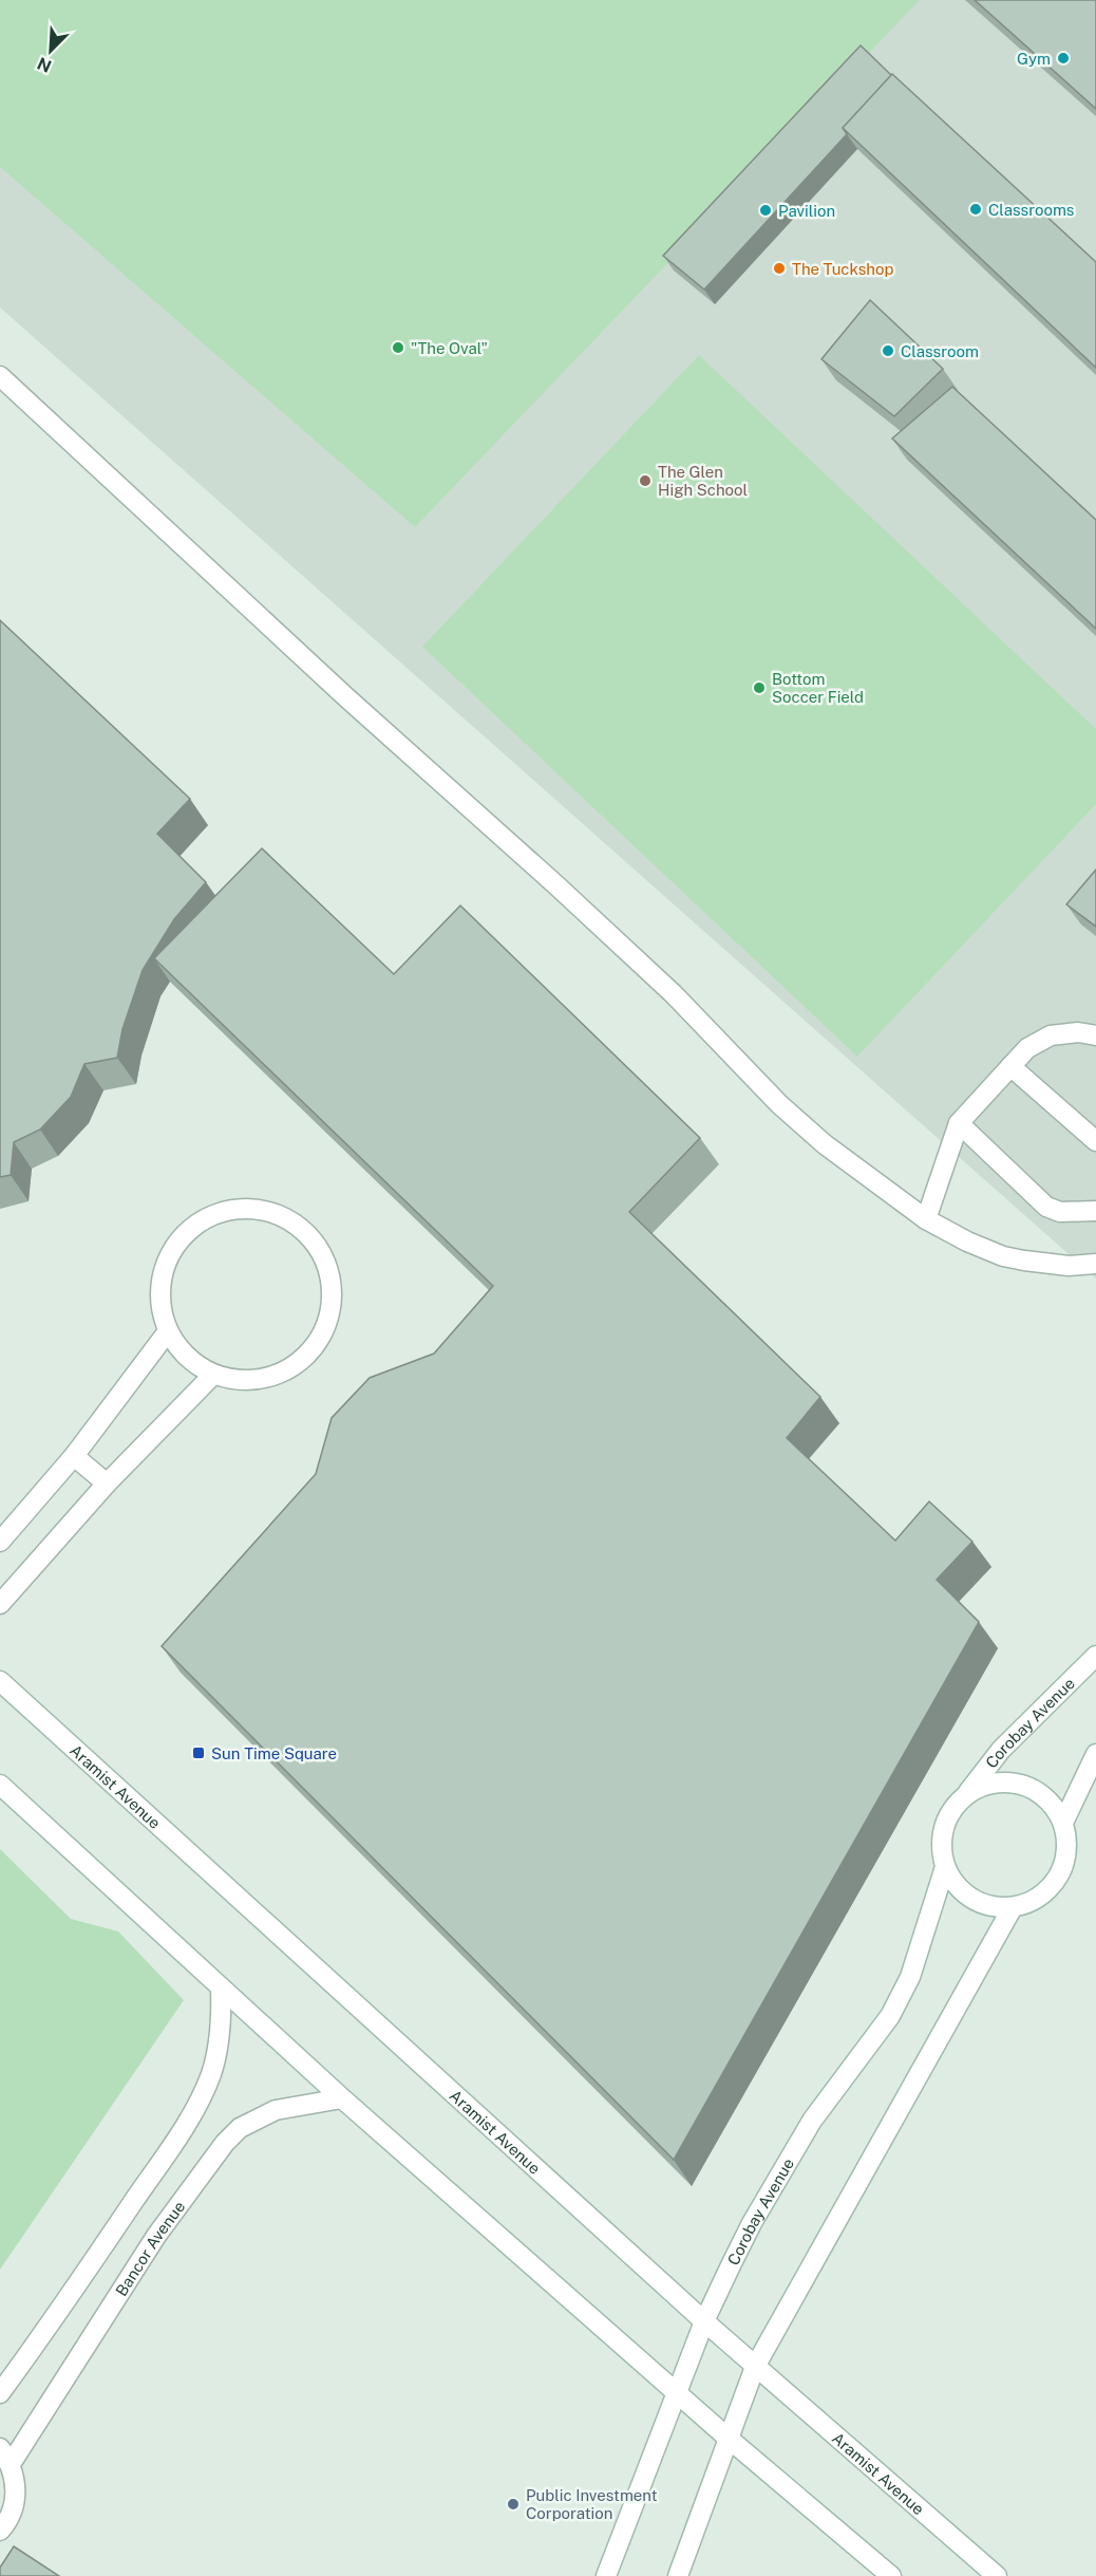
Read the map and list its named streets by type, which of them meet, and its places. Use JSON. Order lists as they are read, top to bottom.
{
  "streets": {
    "street": ["Corobay Avenue", "Aramist Avenue", "Bancor Avenue"]
  },
  "crossings": [
    ["Corobay Avenue", "Aramist Avenue"]
  ],
  "places": {
    "other": [
      "Gym",
      "Classrooms",
      "Pavilion",
      "The Tuckshop",
      "\"The Oval\"",
      "Classroom",
      "The Glen High School",
      "Bottom Soccer Field",
      "Public Investment Corporation"
    ],
    "transit": ["Sun Time Square"]
  },
  "north": "bottom left"
}
